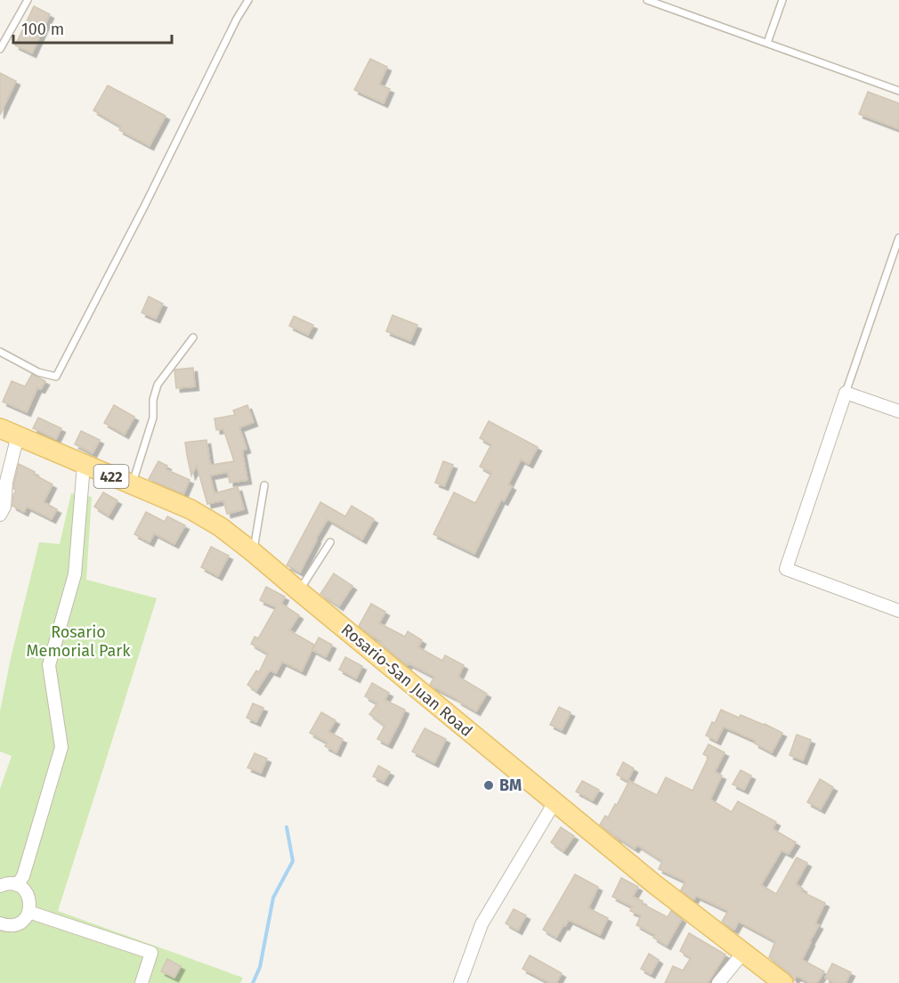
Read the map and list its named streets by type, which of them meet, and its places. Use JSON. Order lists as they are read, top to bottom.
{
  "streets": {
    "main road": ["422", "Rosario-San Juan Road"]
  },
  "parks": ["Rosario Memorial Park"],
  "places": ["BM"],
  "scale_bar": "100 m"
}
